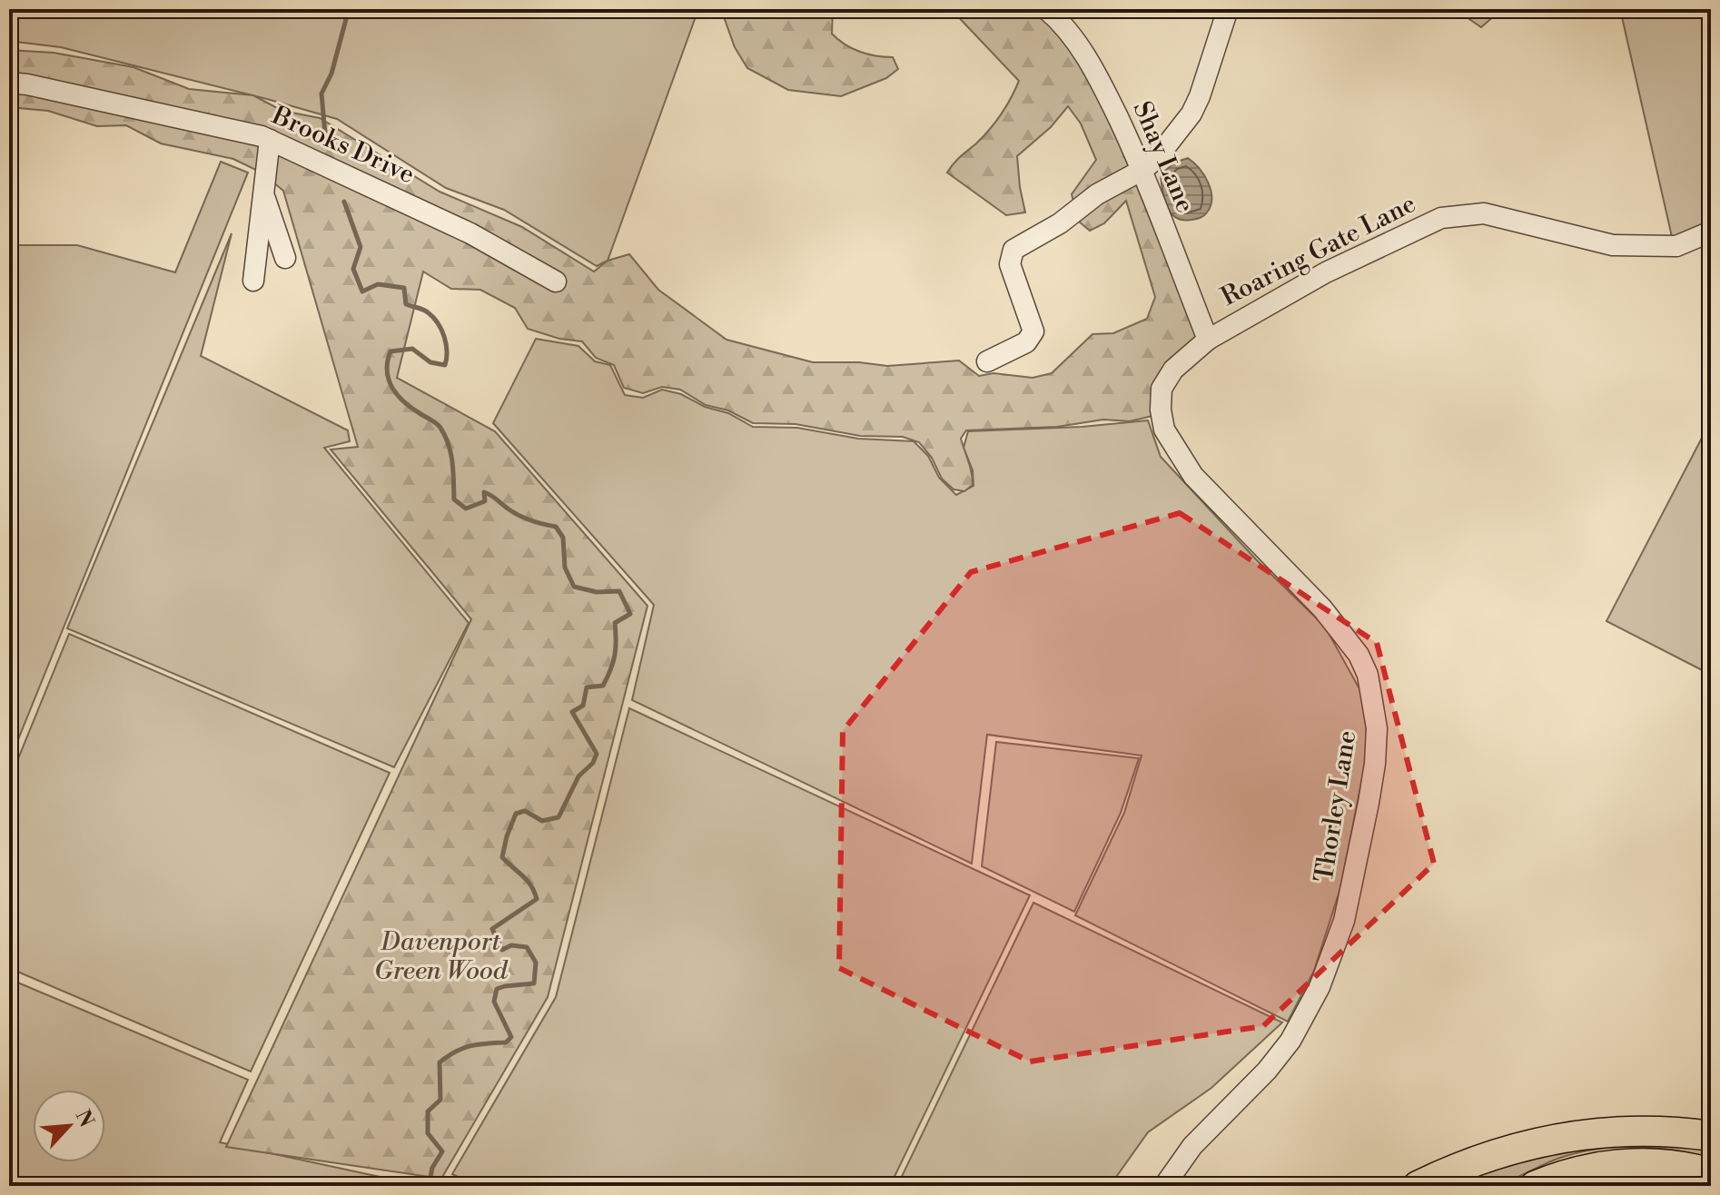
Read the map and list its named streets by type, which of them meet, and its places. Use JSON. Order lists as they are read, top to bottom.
{
  "streets": {
    "street": [
      "Brooks Drive",
      "Shay Lane",
      "Roaring Gate Lane",
      "Thorley Lane"
    ]
  },
  "crossings": [
    ["Shay Lane", "Roaring Gate Lane"],
    ["Shay Lane", "Thorley Lane"],
    ["Roaring Gate Lane", "Thorley Lane"]
  ],
  "parks": ["Davenport Green Wood"],
  "north": "top right"
}
